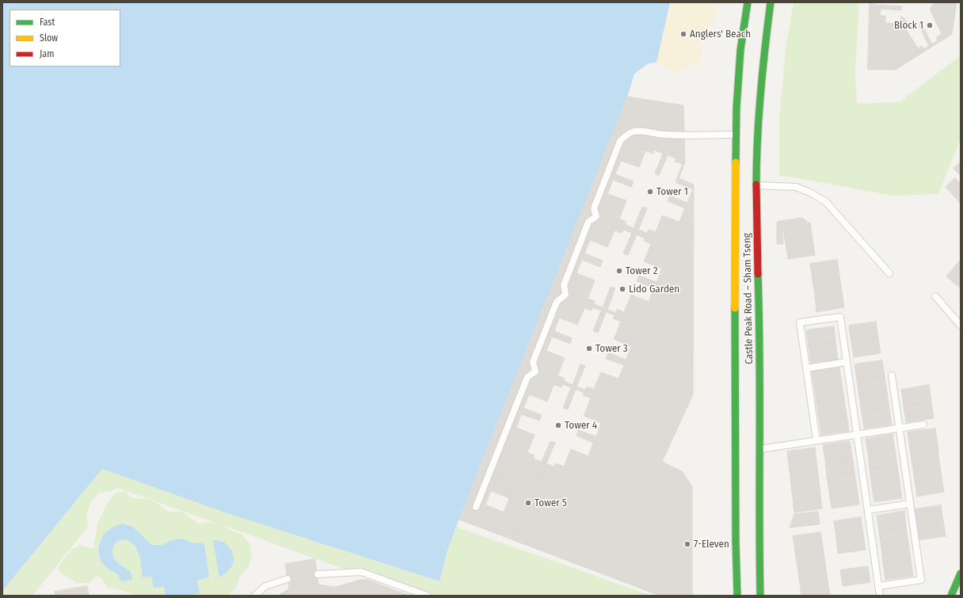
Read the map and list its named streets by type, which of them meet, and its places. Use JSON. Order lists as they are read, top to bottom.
{
  "streets": {
    "main road": ["Castle Peak Road – Sham Tseng"]
  },
  "places": [
    "Block 1",
    "Anglers' Beach",
    "Tower 1",
    "Tower 2",
    "Lido Garden",
    "Tower 3",
    "Tower 4",
    "Tower 5",
    "7-Eleven"
  ],
  "legend": ["Fast", "Slow", "Jam"]
}
